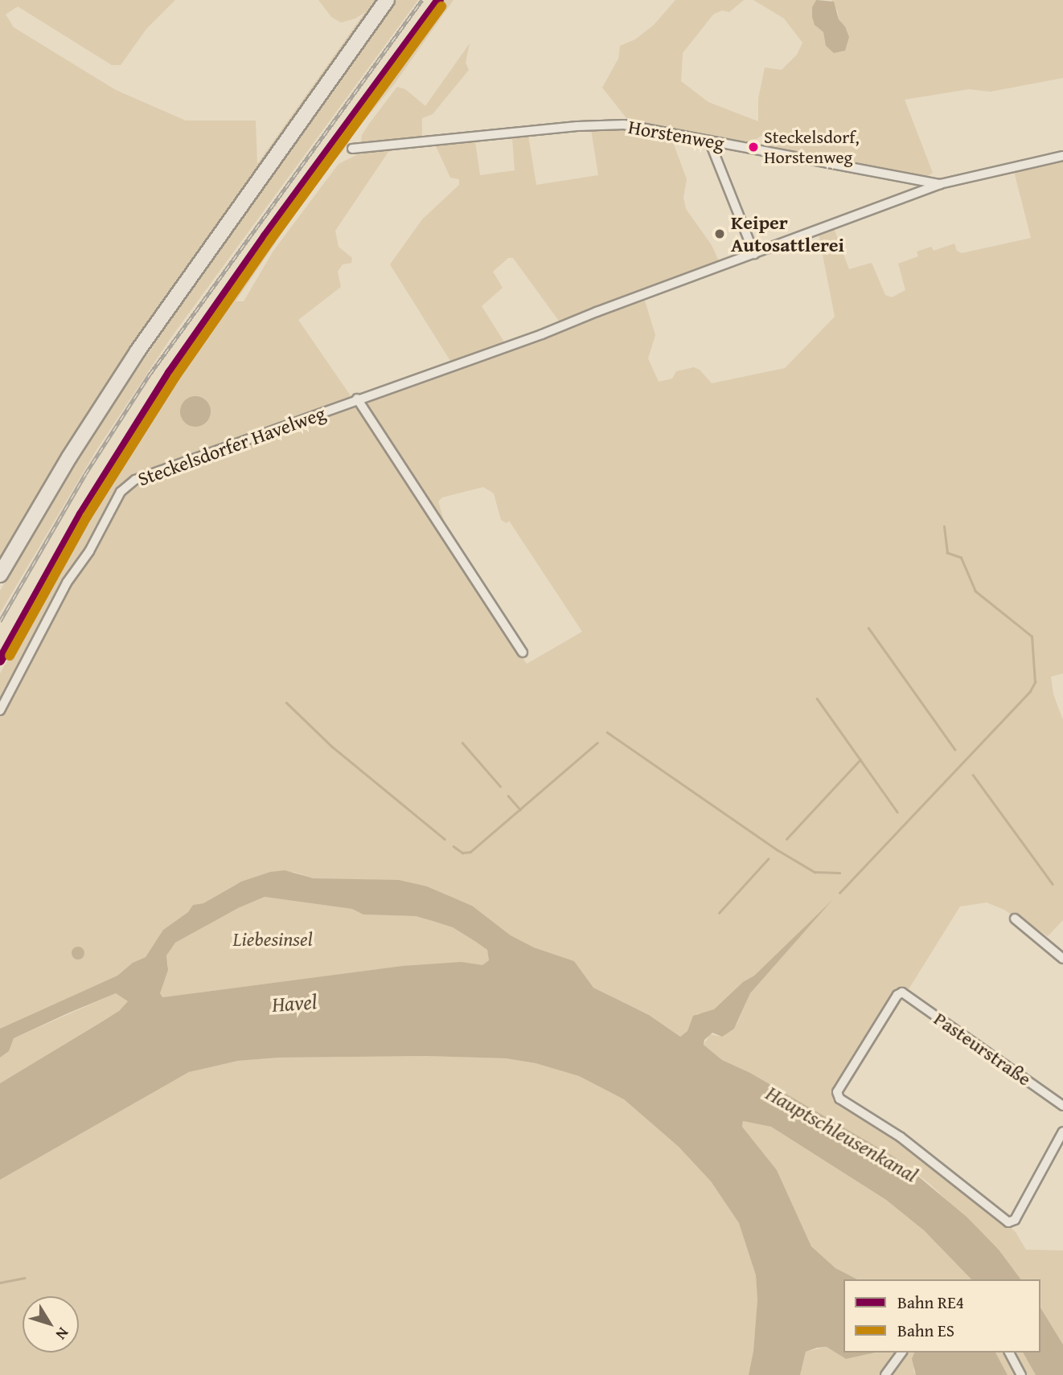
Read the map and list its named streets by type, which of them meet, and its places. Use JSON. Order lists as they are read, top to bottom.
{
  "streets": {
    "street": ["Horstenweg", "Steckelsdorfer Havelweg", "Pasteurstraße"]
  },
  "crossings": [
    ["Horstenweg", "Steckelsdorfer Havelweg"]
  ],
  "water": ["Havel", "Hauptschleusenkanal"],
  "parks": ["Liebesinsel"],
  "places": ["Steckelsdorf, Horstenweg", "Keiper Autosattlerei"],
  "lines": ["rail line RE4", "rail line ES"],
  "legend": ["Bahn RE4", "Bahn ES"],
  "north": "bottom right"
}
